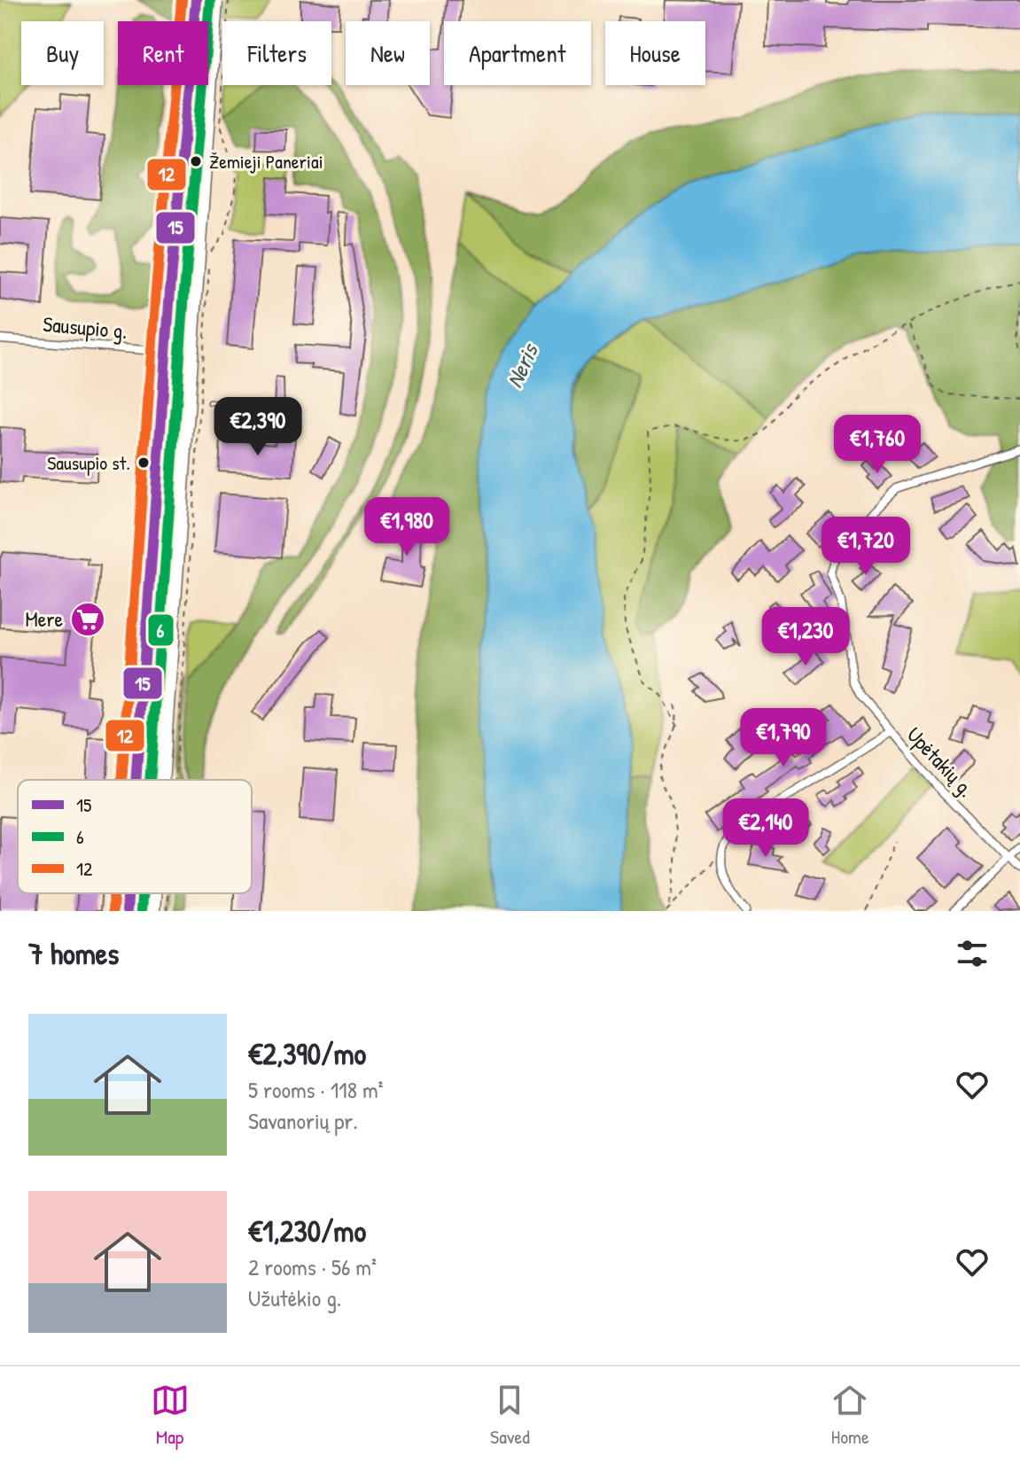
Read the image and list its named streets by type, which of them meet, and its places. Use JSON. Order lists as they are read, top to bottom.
{
  "streets": {
    "street": ["Sausupio g.", "Upėtakių g."]
  },
  "water": ["Neris"],
  "places": {
    "other": ["Žemieji Paneriai", "Sausupio st."],
    "supermarket": ["Mere"]
  },
  "lines": ["transit line 15", "transit line 12", "transit line 6"],
  "legend": ["15", "6", "12"],
  "page": {
    "chip": [
      "Buy",
      "Rent",
      "Filters",
      "New",
      "Apartment",
      "House"
    ],
    "price": [
      "€2,390",
      "€1,760",
      "€1,980",
      "€1,720",
      "€1,230",
      "€1,790",
      "€2,140"
    ],
    "heading": "7 homes",
    "list": [
      {
        "name": "€2,390/mo",
        "note": "5 rooms · 118 m² · Savanorių pr."
      },
      {
        "name": "€1,230/mo",
        "note": "2 rooms · 56 m² · Užutėkio g."
      }
    ],
    "tabs": ["Map", "Saved", "Home"]
  }
}
